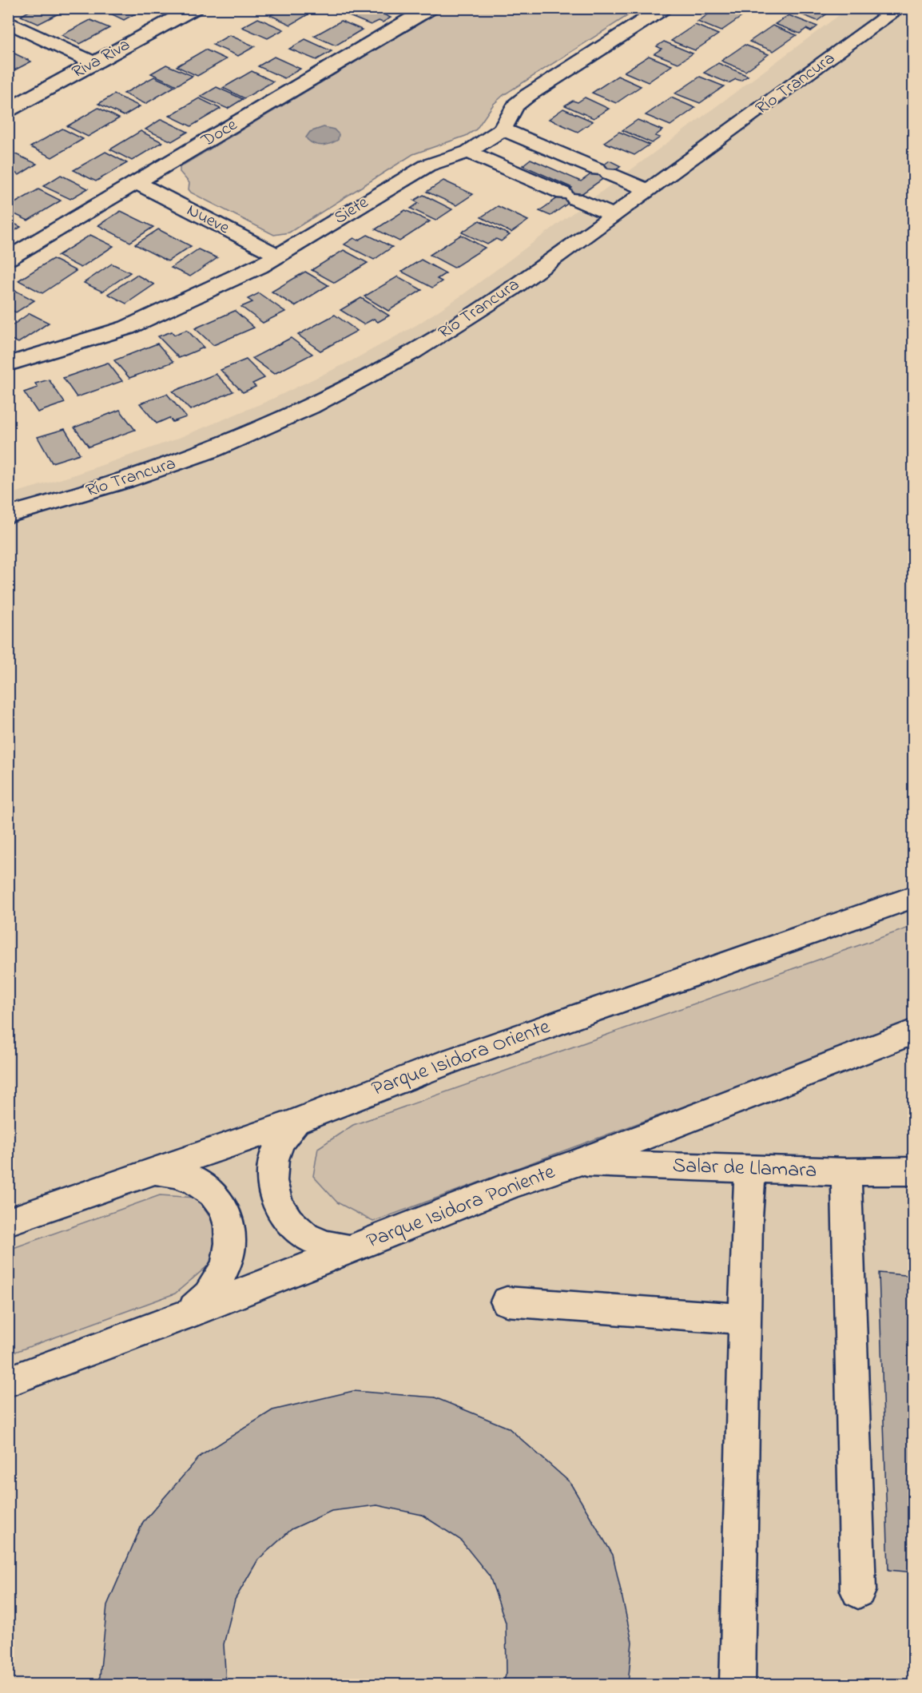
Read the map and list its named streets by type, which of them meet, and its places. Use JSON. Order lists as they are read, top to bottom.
{
  "streets": {
    "street": [
      "Riva Riva",
      "Río Trancura",
      "Doce",
      "Siete",
      "Nueve",
      "Parque Isidora Oriente",
      "Salar de Llamara",
      "Parque Isidora Poniente"
    ]
  },
  "crossings": [
    ["Doce", "Nueve"],
    ["Siete", "Nueve"],
    ["Salar de Llamara", "Parque Isidora Poniente"]
  ]
}
